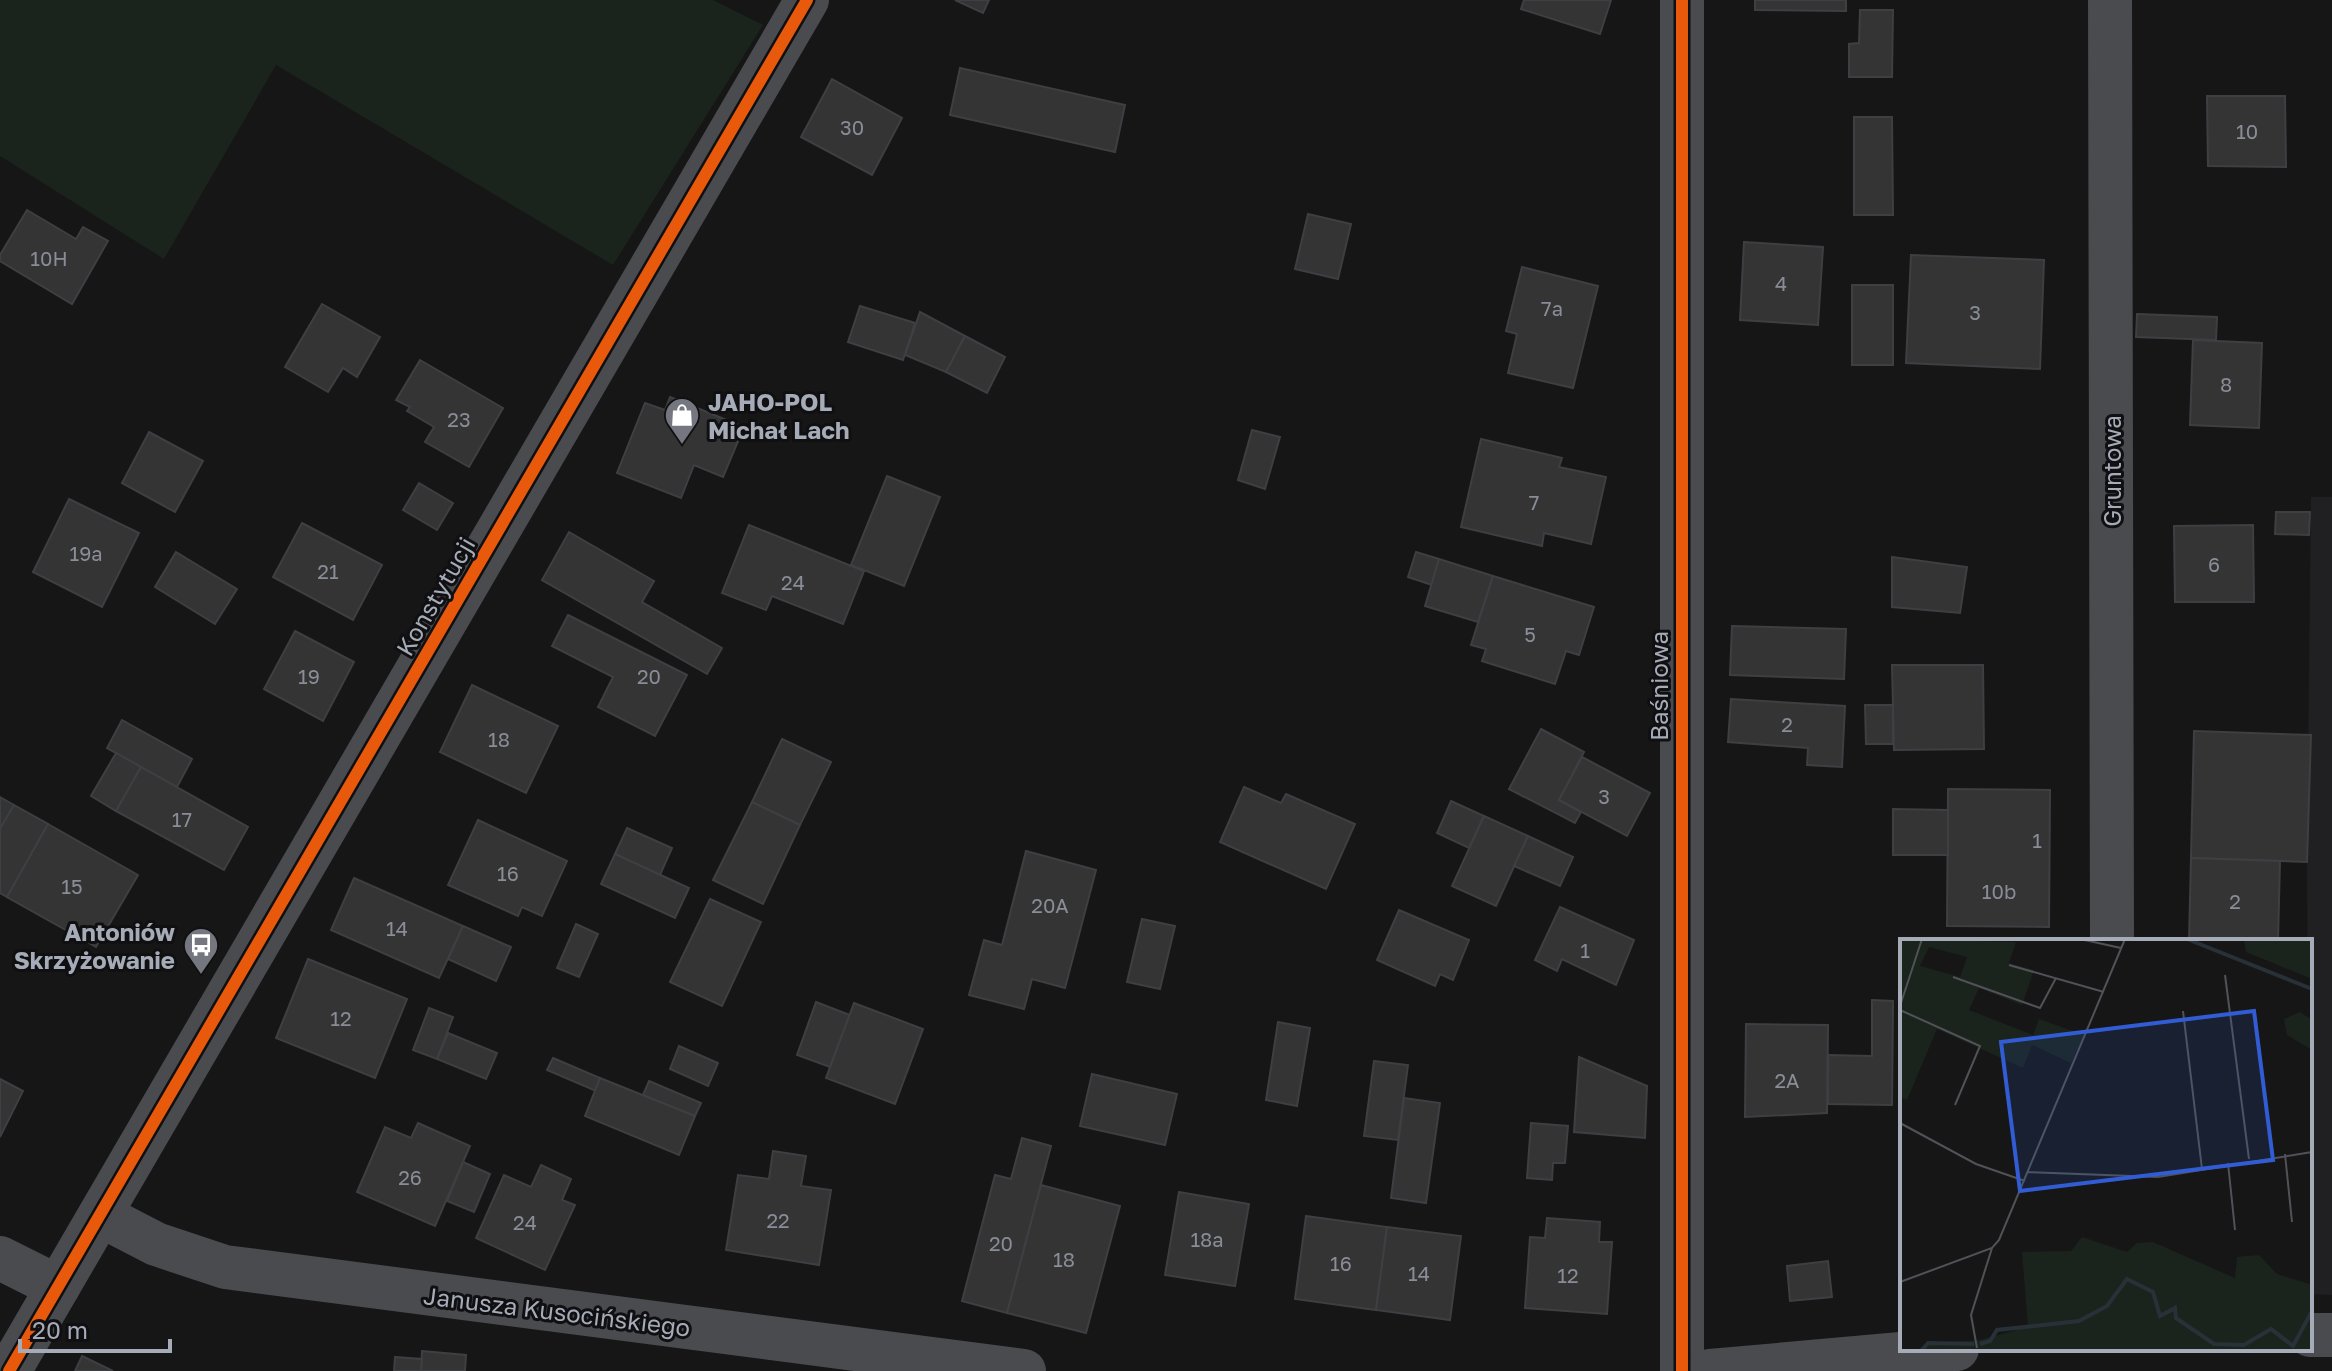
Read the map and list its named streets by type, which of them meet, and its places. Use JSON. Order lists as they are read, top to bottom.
{
  "streets": {
    "street": [
      "Gruntowa",
      "Konstytucji",
      "Baśniowa",
      "Janusza Kusocińskiego"
    ]
  },
  "crossings": [
    ["Konstytucji", "Janusza Kusocińskiego"]
  ],
  "places": {
    "shop": ["JAHO-POL Michał Lach"],
    "bus stop": ["Antoniów Skrzyżowanie"]
  },
  "house_numbers": [
    "30",
    "10",
    "10H",
    "4",
    "7a",
    "3",
    "8",
    "23",
    "7",
    "19a",
    "6",
    "21",
    "24",
    "5",
    "19",
    "20",
    "2",
    "18",
    "3",
    "17",
    "1",
    "16",
    "15",
    "10b",
    "2",
    "20A",
    "14",
    "1",
    "12",
    "2A",
    "26",
    "22",
    "24",
    "18a",
    "20",
    "18",
    "16",
    "14",
    "12"
  ],
  "scale_bar": "20 m"
}
